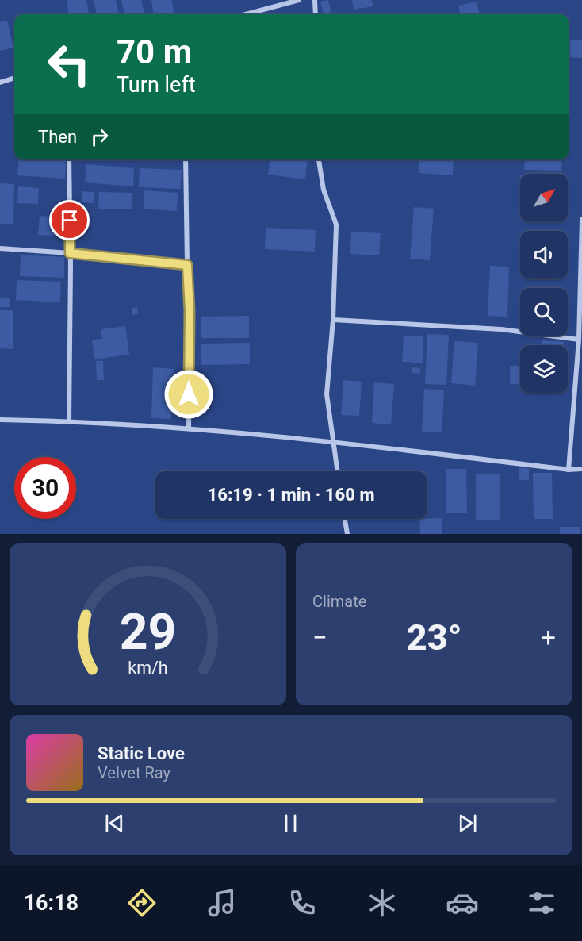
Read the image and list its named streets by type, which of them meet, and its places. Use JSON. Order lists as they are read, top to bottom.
{
  "north": "top right",
  "page": {
    "turn": ["70 m", "Turn left"],
    "then": "Then",
    "limit": "30",
    "trip": "16:19 · 1 min · 160 m",
    "tile": "Climate",
    "heat": ["−", "23°", "+"],
    "song": ["Static Love", "Velvet Ray"],
    "tabs": "16:18",
    "gauge": ["29", "km/h"]
  }
}
